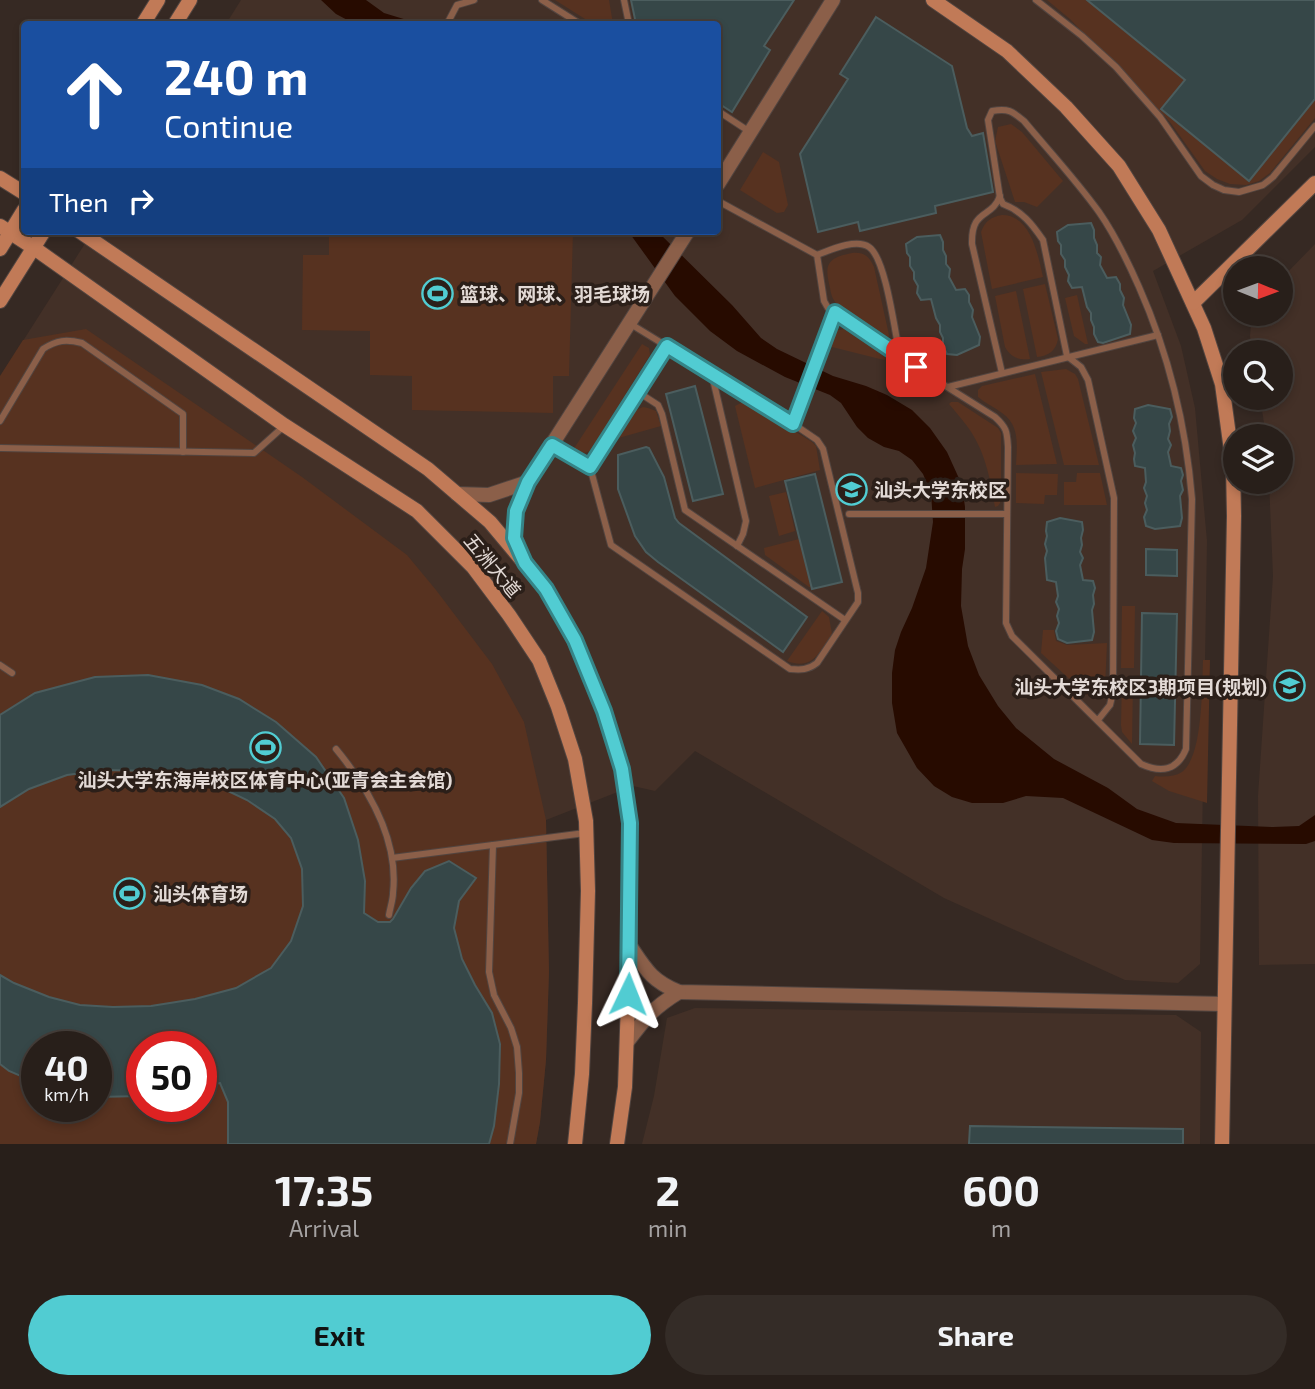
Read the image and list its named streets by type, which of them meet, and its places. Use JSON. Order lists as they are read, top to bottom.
{
  "streets": {
    "main road": ["五洲大道"]
  },
  "places": {
    "sports": ["篮球、网球、羽毛球场", "汕头大学东海岸校区体育中心(亚青会主会馆)", "汕头体育场"],
    "school or university": ["汕头大学东校区", "汕头大学东校区3期项目(规划)"]
  },
  "north": "right",
  "page": {
    "turn": ["240 m", "Continue"],
    "then": "Then",
    "speed": "40 km/h",
    "limit": "50",
    "eta": [
      "17:35",
      "Arrival",
      "2",
      "min",
      "600",
      "m"
    ],
    "buttons": ["Exit", "Share"]
  }
}
